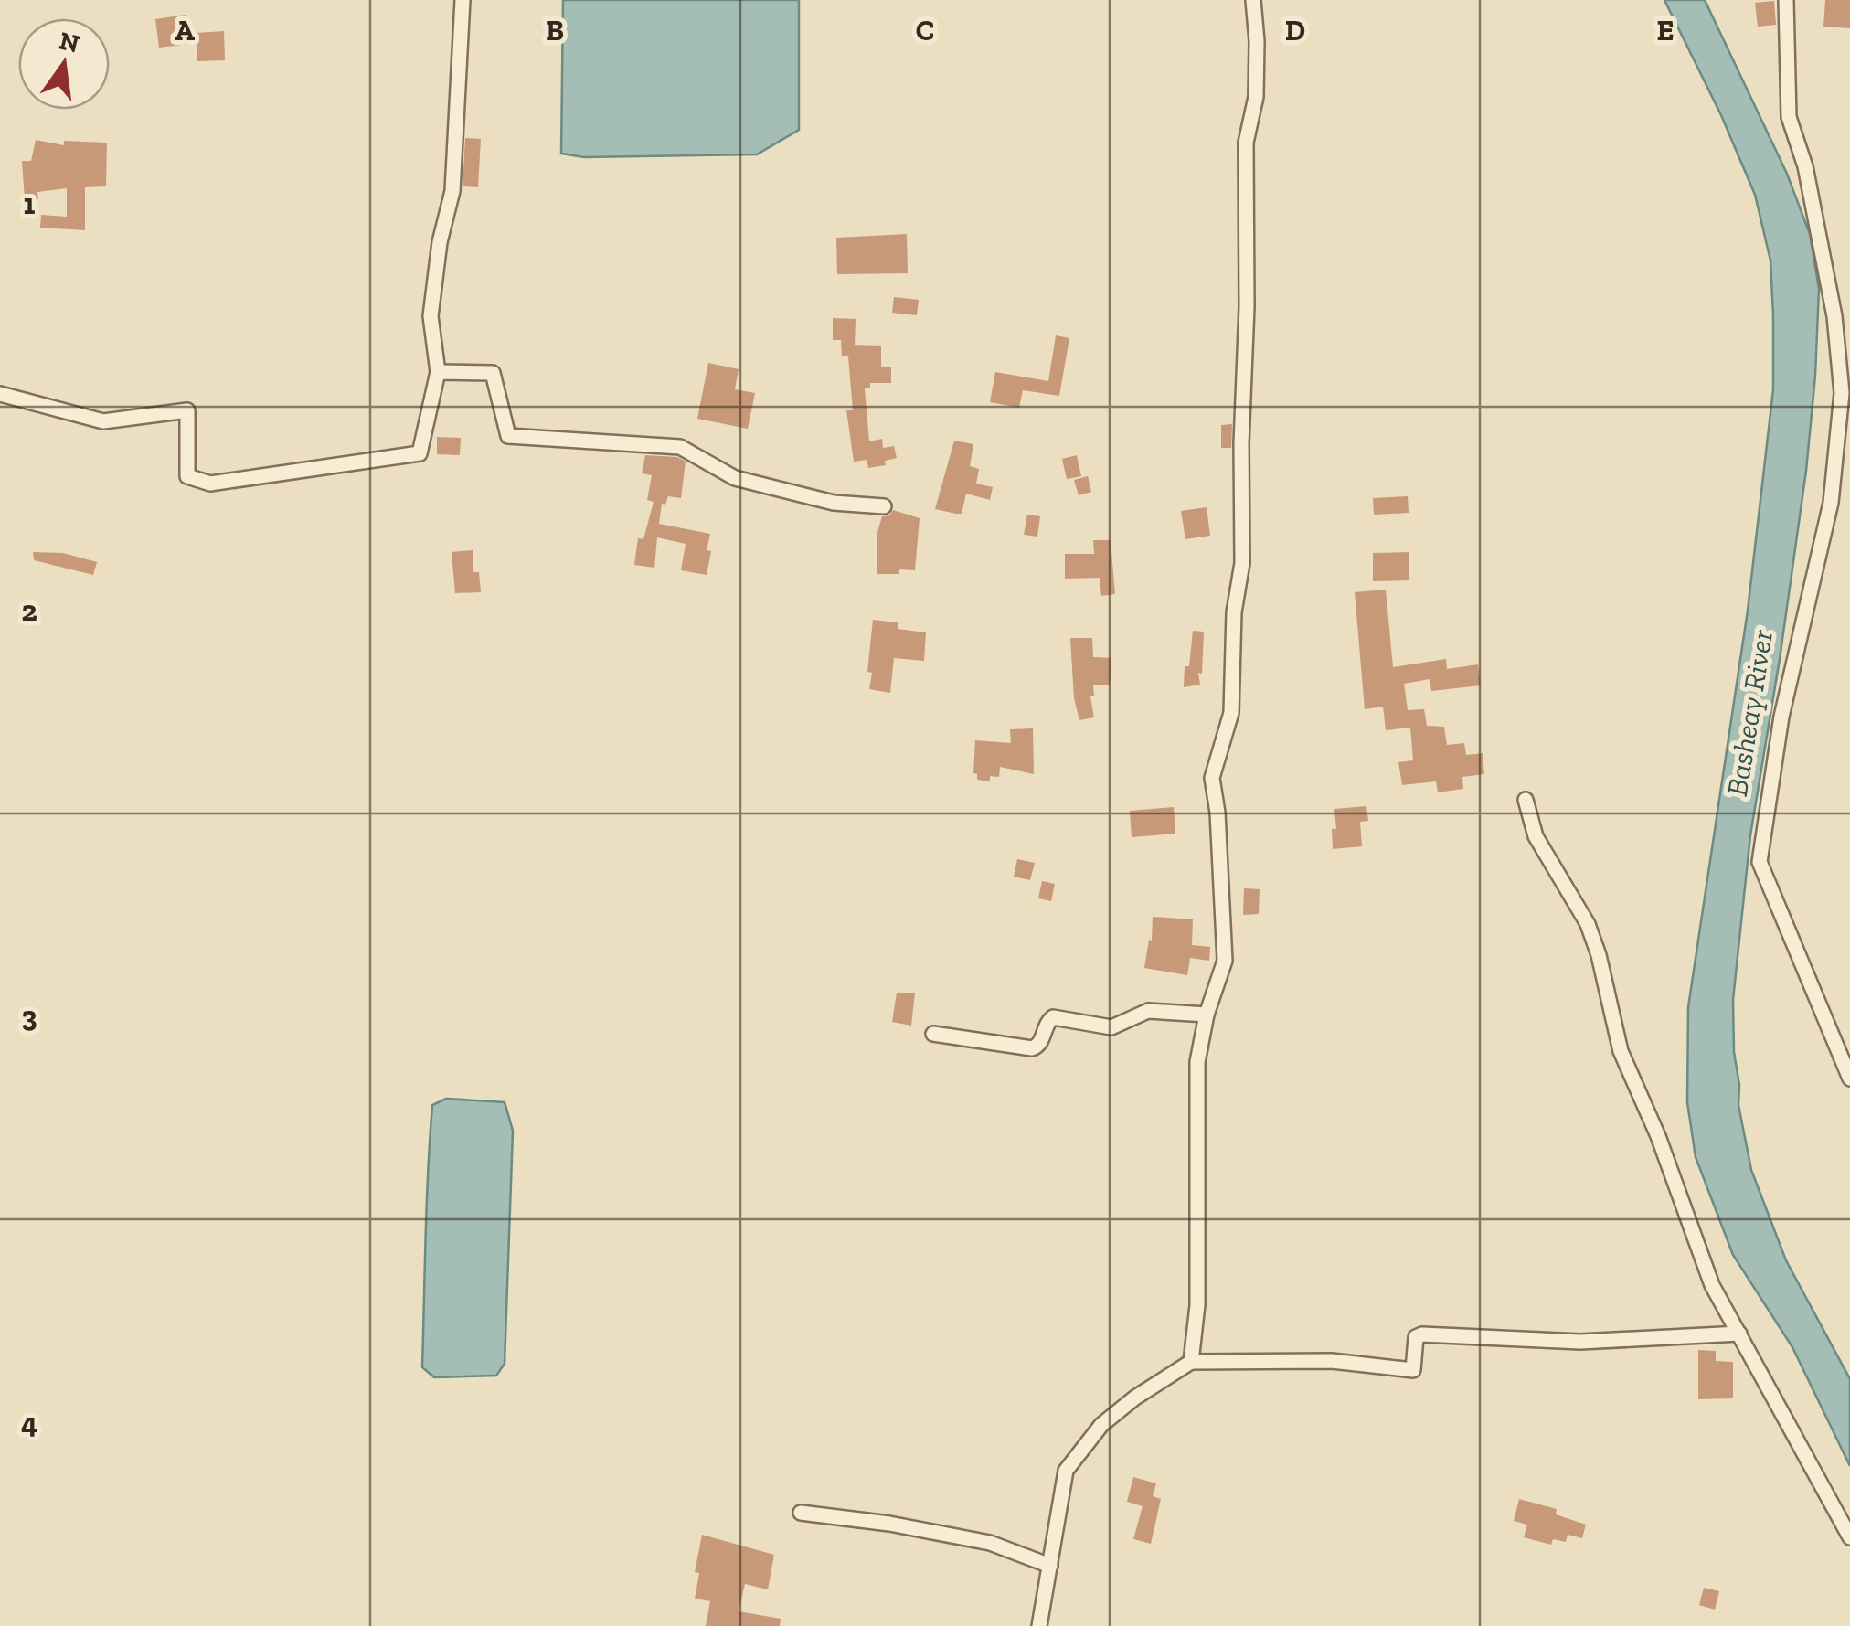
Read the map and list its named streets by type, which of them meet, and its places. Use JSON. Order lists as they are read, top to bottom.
{
  "water": ["Basheay River"],
  "north": "top",
  "grid": {
    "columns": [
      "A",
      "B",
      "C",
      "D",
      "E"
    ],
    "rows": [
      "1",
      "2",
      "3",
      "4"
    ]
  }
}
